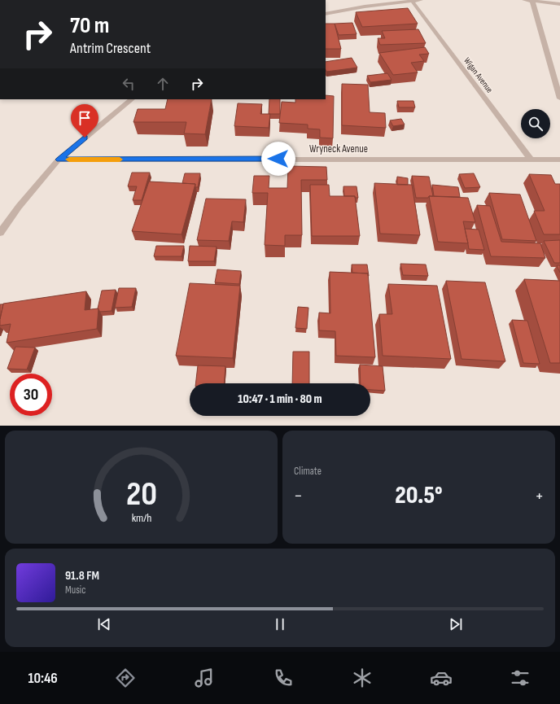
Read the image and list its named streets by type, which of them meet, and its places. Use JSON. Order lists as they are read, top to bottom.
{
  "streets": {
    "street": ["Wigan Avenue", "Wryneck Avenue"]
  },
  "crossings": [
    ["Wigan Avenue", "Wryneck Avenue"]
  ],
  "page": {
    "turn": ["70 m", "Antrim Crescent"],
    "limit": "30",
    "trip": "10:47 · 1 min · 80 m",
    "tile": "Climate",
    "heat": ["−", "20.5°", "+"],
    "song": ["91.8 FM", "Music"],
    "tabs": "10:46",
    "gauge": ["20", "km/h"]
  }
}
